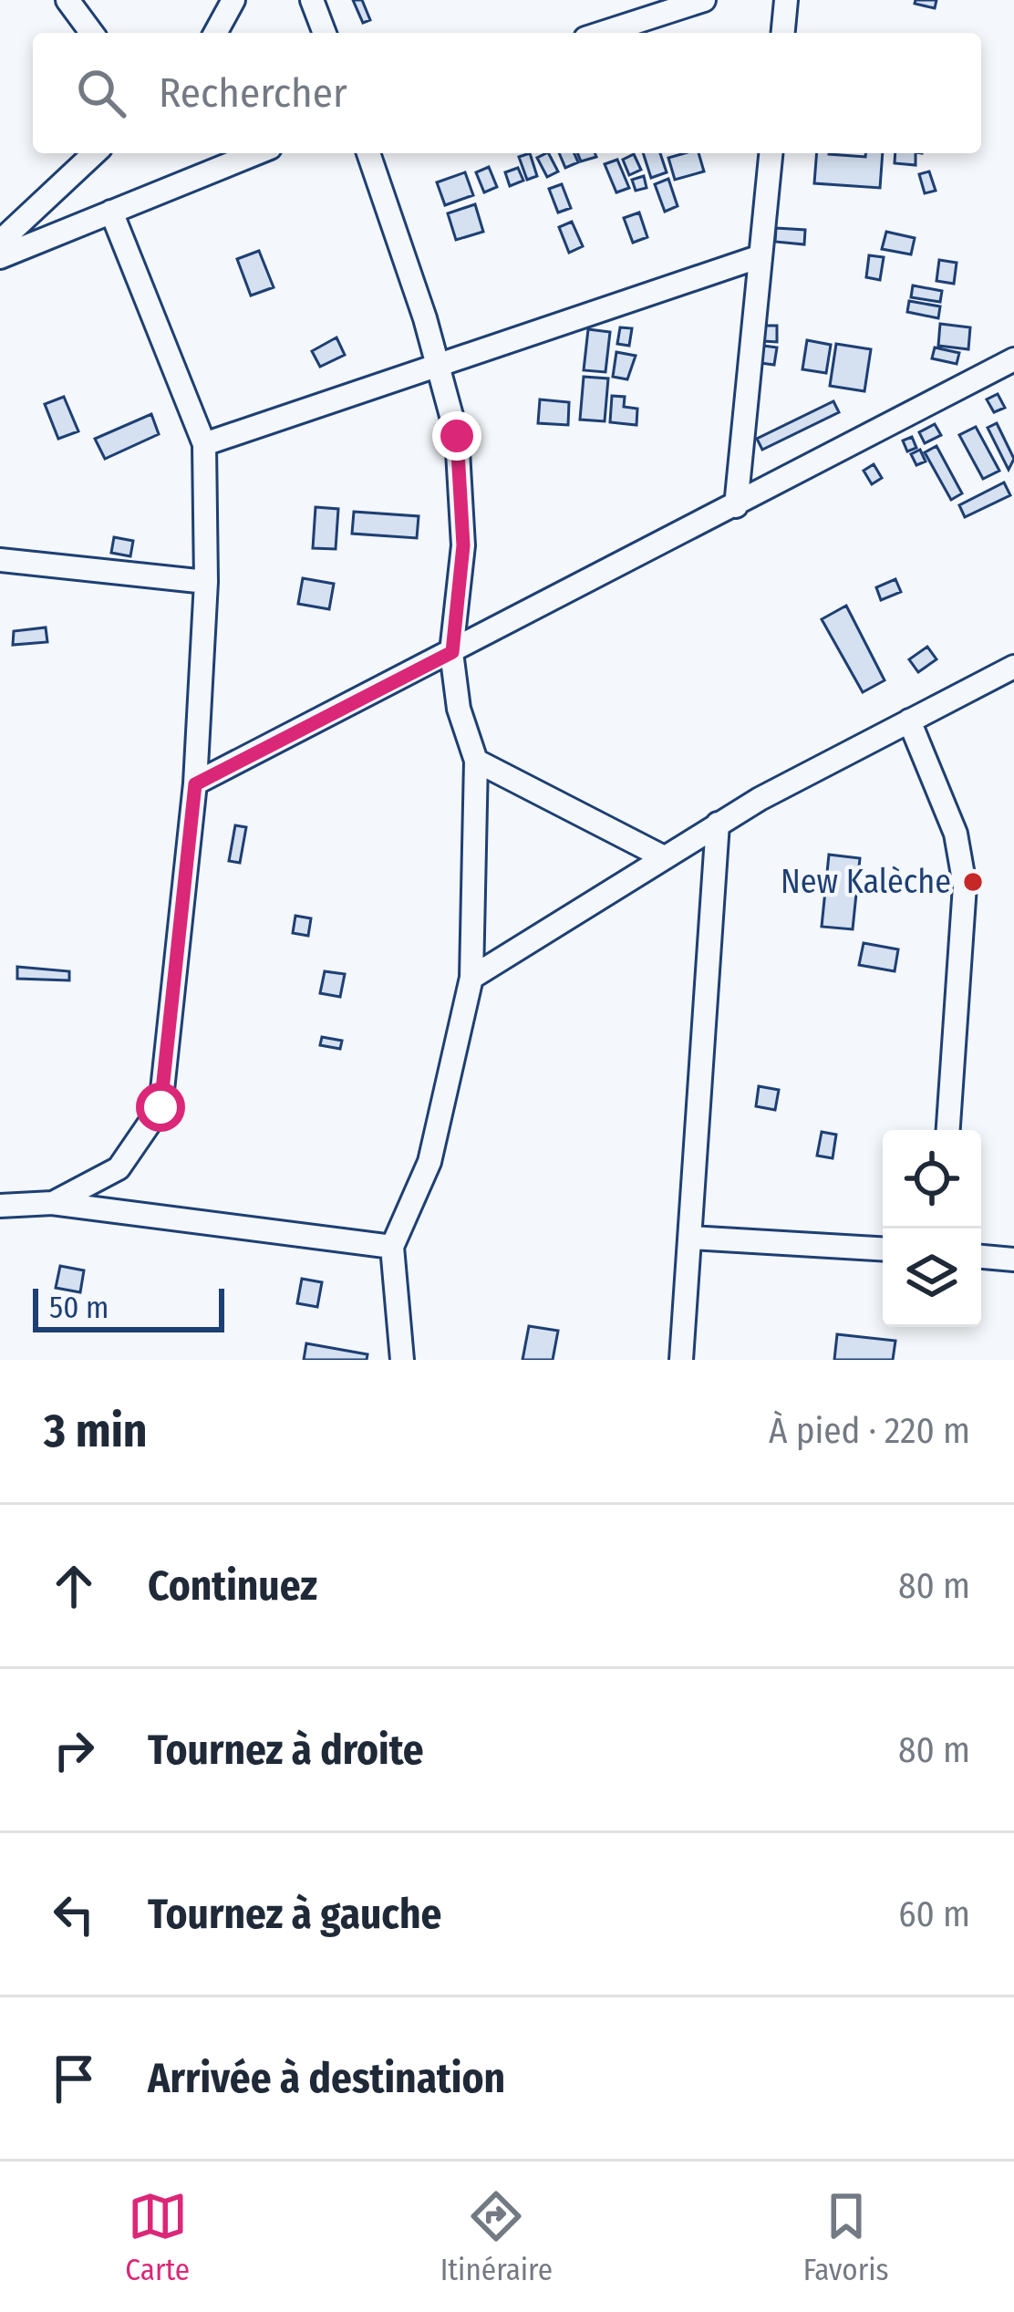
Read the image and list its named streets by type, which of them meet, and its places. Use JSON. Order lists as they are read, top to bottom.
{
  "places": ["New Kalèche"],
  "scale_bar": "50 m",
  "page": {
    "search": "Rechercher",
    "scale": "50 m",
    "heading": ["3 min", "À pied · 220 m"],
    "list": [
      ["Continuez", "80 m"],
      ["Tournez à droite", "80 m"],
      ["Tournez à gauche", "60 m"],
      "Arrivée à destination"
    ],
    "nav": ["Carte", "Itinéraire", "Favoris"]
  }
}
